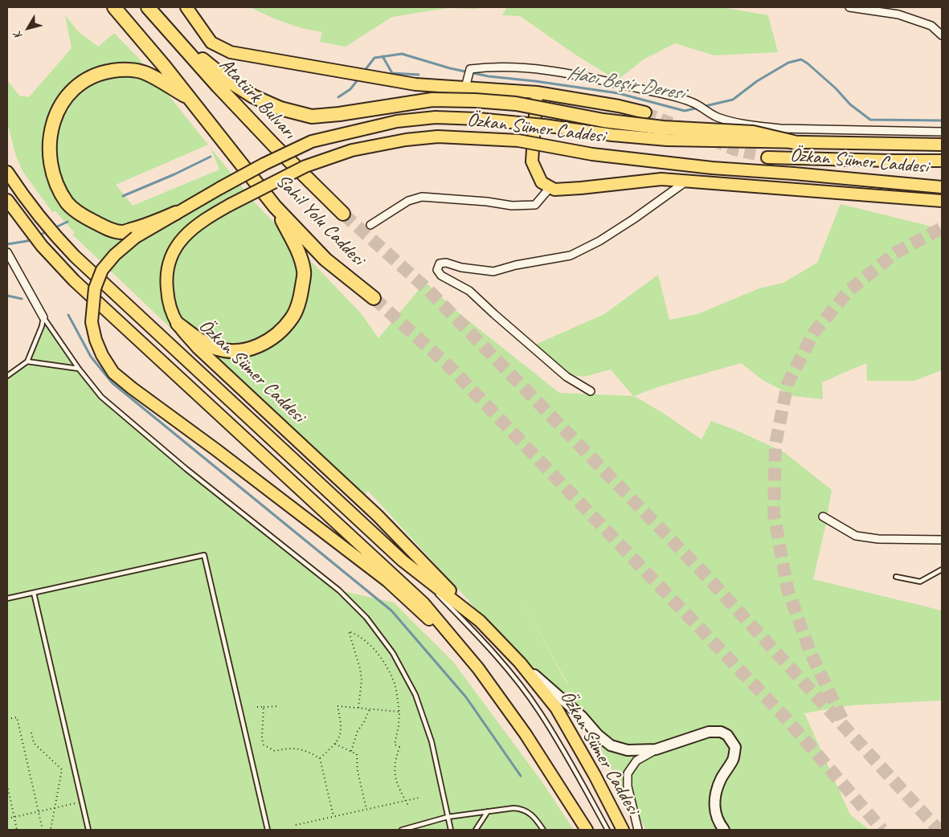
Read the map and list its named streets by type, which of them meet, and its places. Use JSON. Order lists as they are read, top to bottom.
{
  "streets": {
    "highway": ["Atatürk Bulvarı", "Sahil Yolu Caddesi"],
    "main road": ["Özkan Sümer Caddesi"]
  },
  "water": ["Hacı Beşir Deresi"],
  "north": "bottom left"
}
